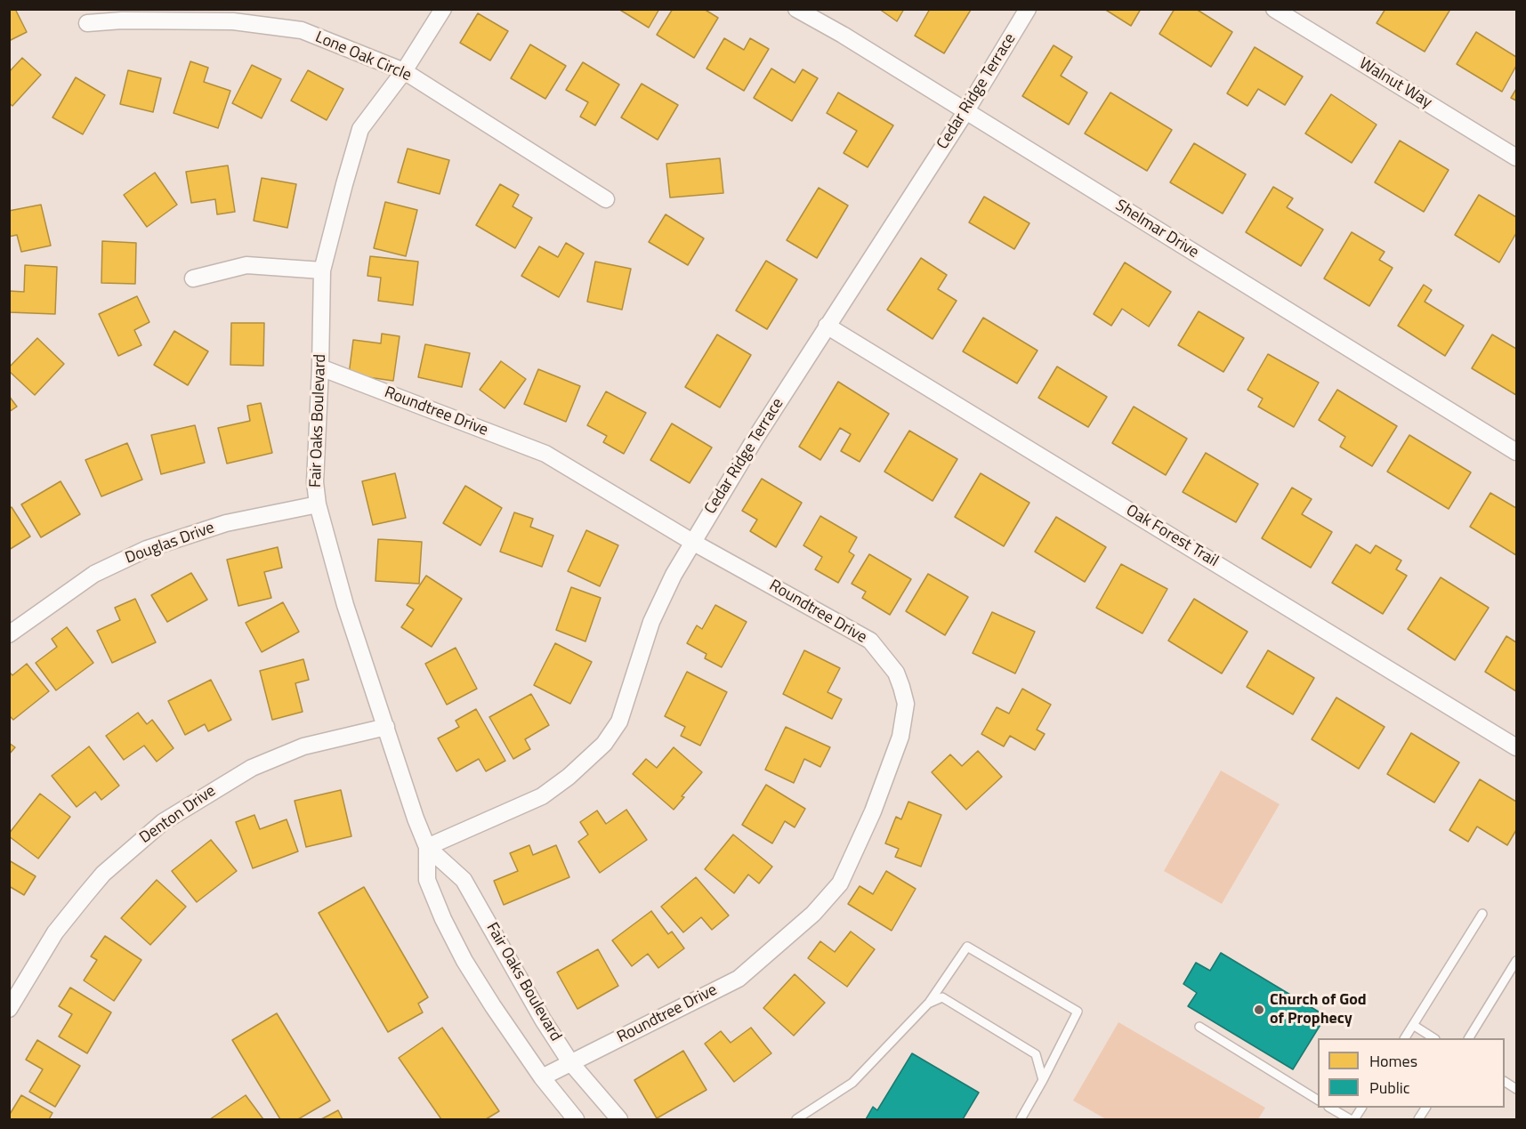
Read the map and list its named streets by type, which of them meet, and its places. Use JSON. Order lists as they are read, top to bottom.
{
  "streets": {
    "street": [
      "Lone Oak Circle",
      "Walnut Way",
      "Cedar Ridge Terrace",
      "Shelmar Drive",
      "Roundtree Drive",
      "Fair Oaks Boulevard",
      "Oak Forest Trail",
      "Douglas Drive",
      "Denton Drive"
    ]
  },
  "crossings": [
    ["Lone Oak Circle", "Fair Oaks Boulevard"],
    ["Cedar Ridge Terrace", "Shelmar Drive"],
    ["Cedar Ridge Terrace", "Roundtree Drive"],
    ["Cedar Ridge Terrace", "Fair Oaks Boulevard"],
    ["Cedar Ridge Terrace", "Oak Forest Trail"],
    ["Roundtree Drive", "Fair Oaks Boulevard"],
    ["Fair Oaks Boulevard", "Douglas Drive"],
    ["Fair Oaks Boulevard", "Denton Drive"]
  ],
  "places": ["Church of God of Prophecy"],
  "legend": ["Homes", "Public"]
}
